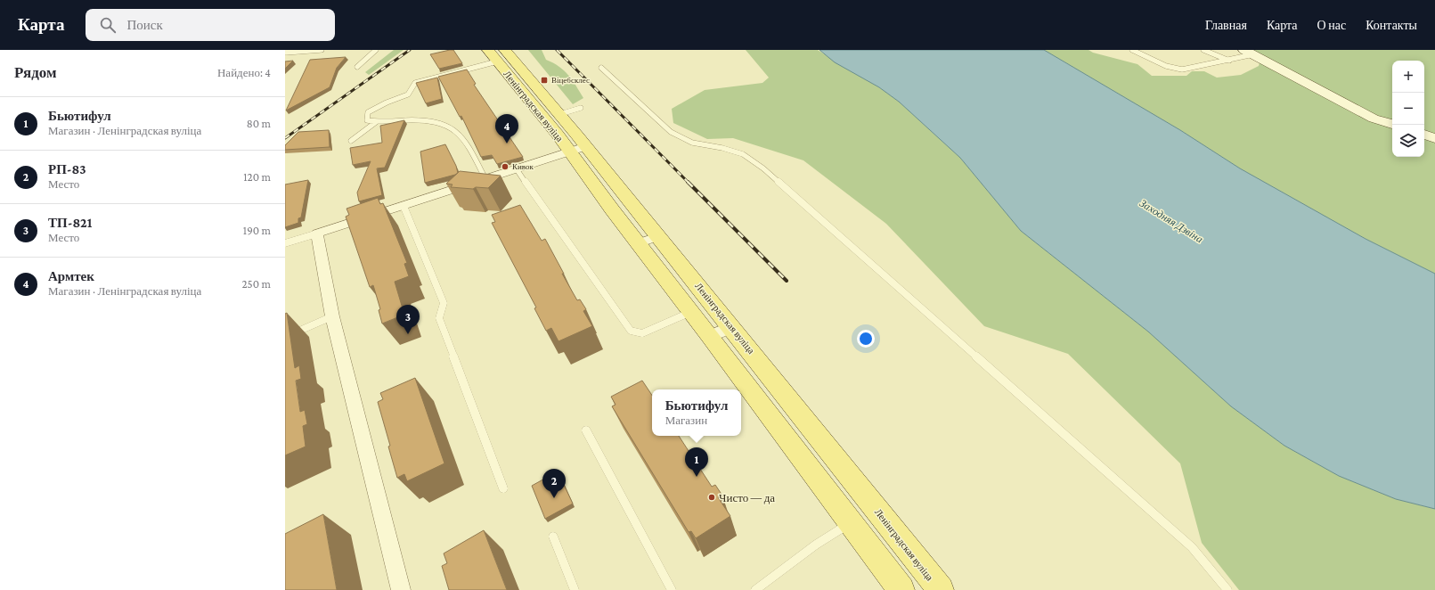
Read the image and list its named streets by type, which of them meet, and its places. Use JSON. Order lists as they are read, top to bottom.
{
  "streets": {
    "main road": ["Ленінградская вуліца"]
  },
  "water": ["Заходняя Дзвіна"],
  "places": {
    "transit": ["Віцебсклес"],
    "other": ["Кивок", "Чисто — да"]
  },
  "page": {
    "header": "Карта",
    "search": "Поиск",
    "nav": [
      "Главная",
      "Карта",
      "О нас",
      "Контакты"
    ],
    "heading": ["Рядом", "Найдено: 4"],
    "map_buttons": ["+", "−"],
    "list": [
      {
        "mark": "1",
        "name": "Бьютифул",
        "note": "Магазин · Ленінградская вуліца",
        "value": "80 m"
      },
      {
        "mark": "2",
        "name": "РП-83",
        "note": "Место",
        "value": "120 m"
      },
      {
        "mark": "3",
        "name": "ТП-821",
        "note": "Место",
        "value": "190 m"
      },
      {
        "mark": "4",
        "name": "Армтек",
        "note": "Магазин · Ленінградская вуліца",
        "value": "250 m"
      }
    ],
    "pins": [
      "4",
      "3",
      "1",
      "2"
    ],
    "popup": ["Бьютифул", "Магазин"]
  }
}
